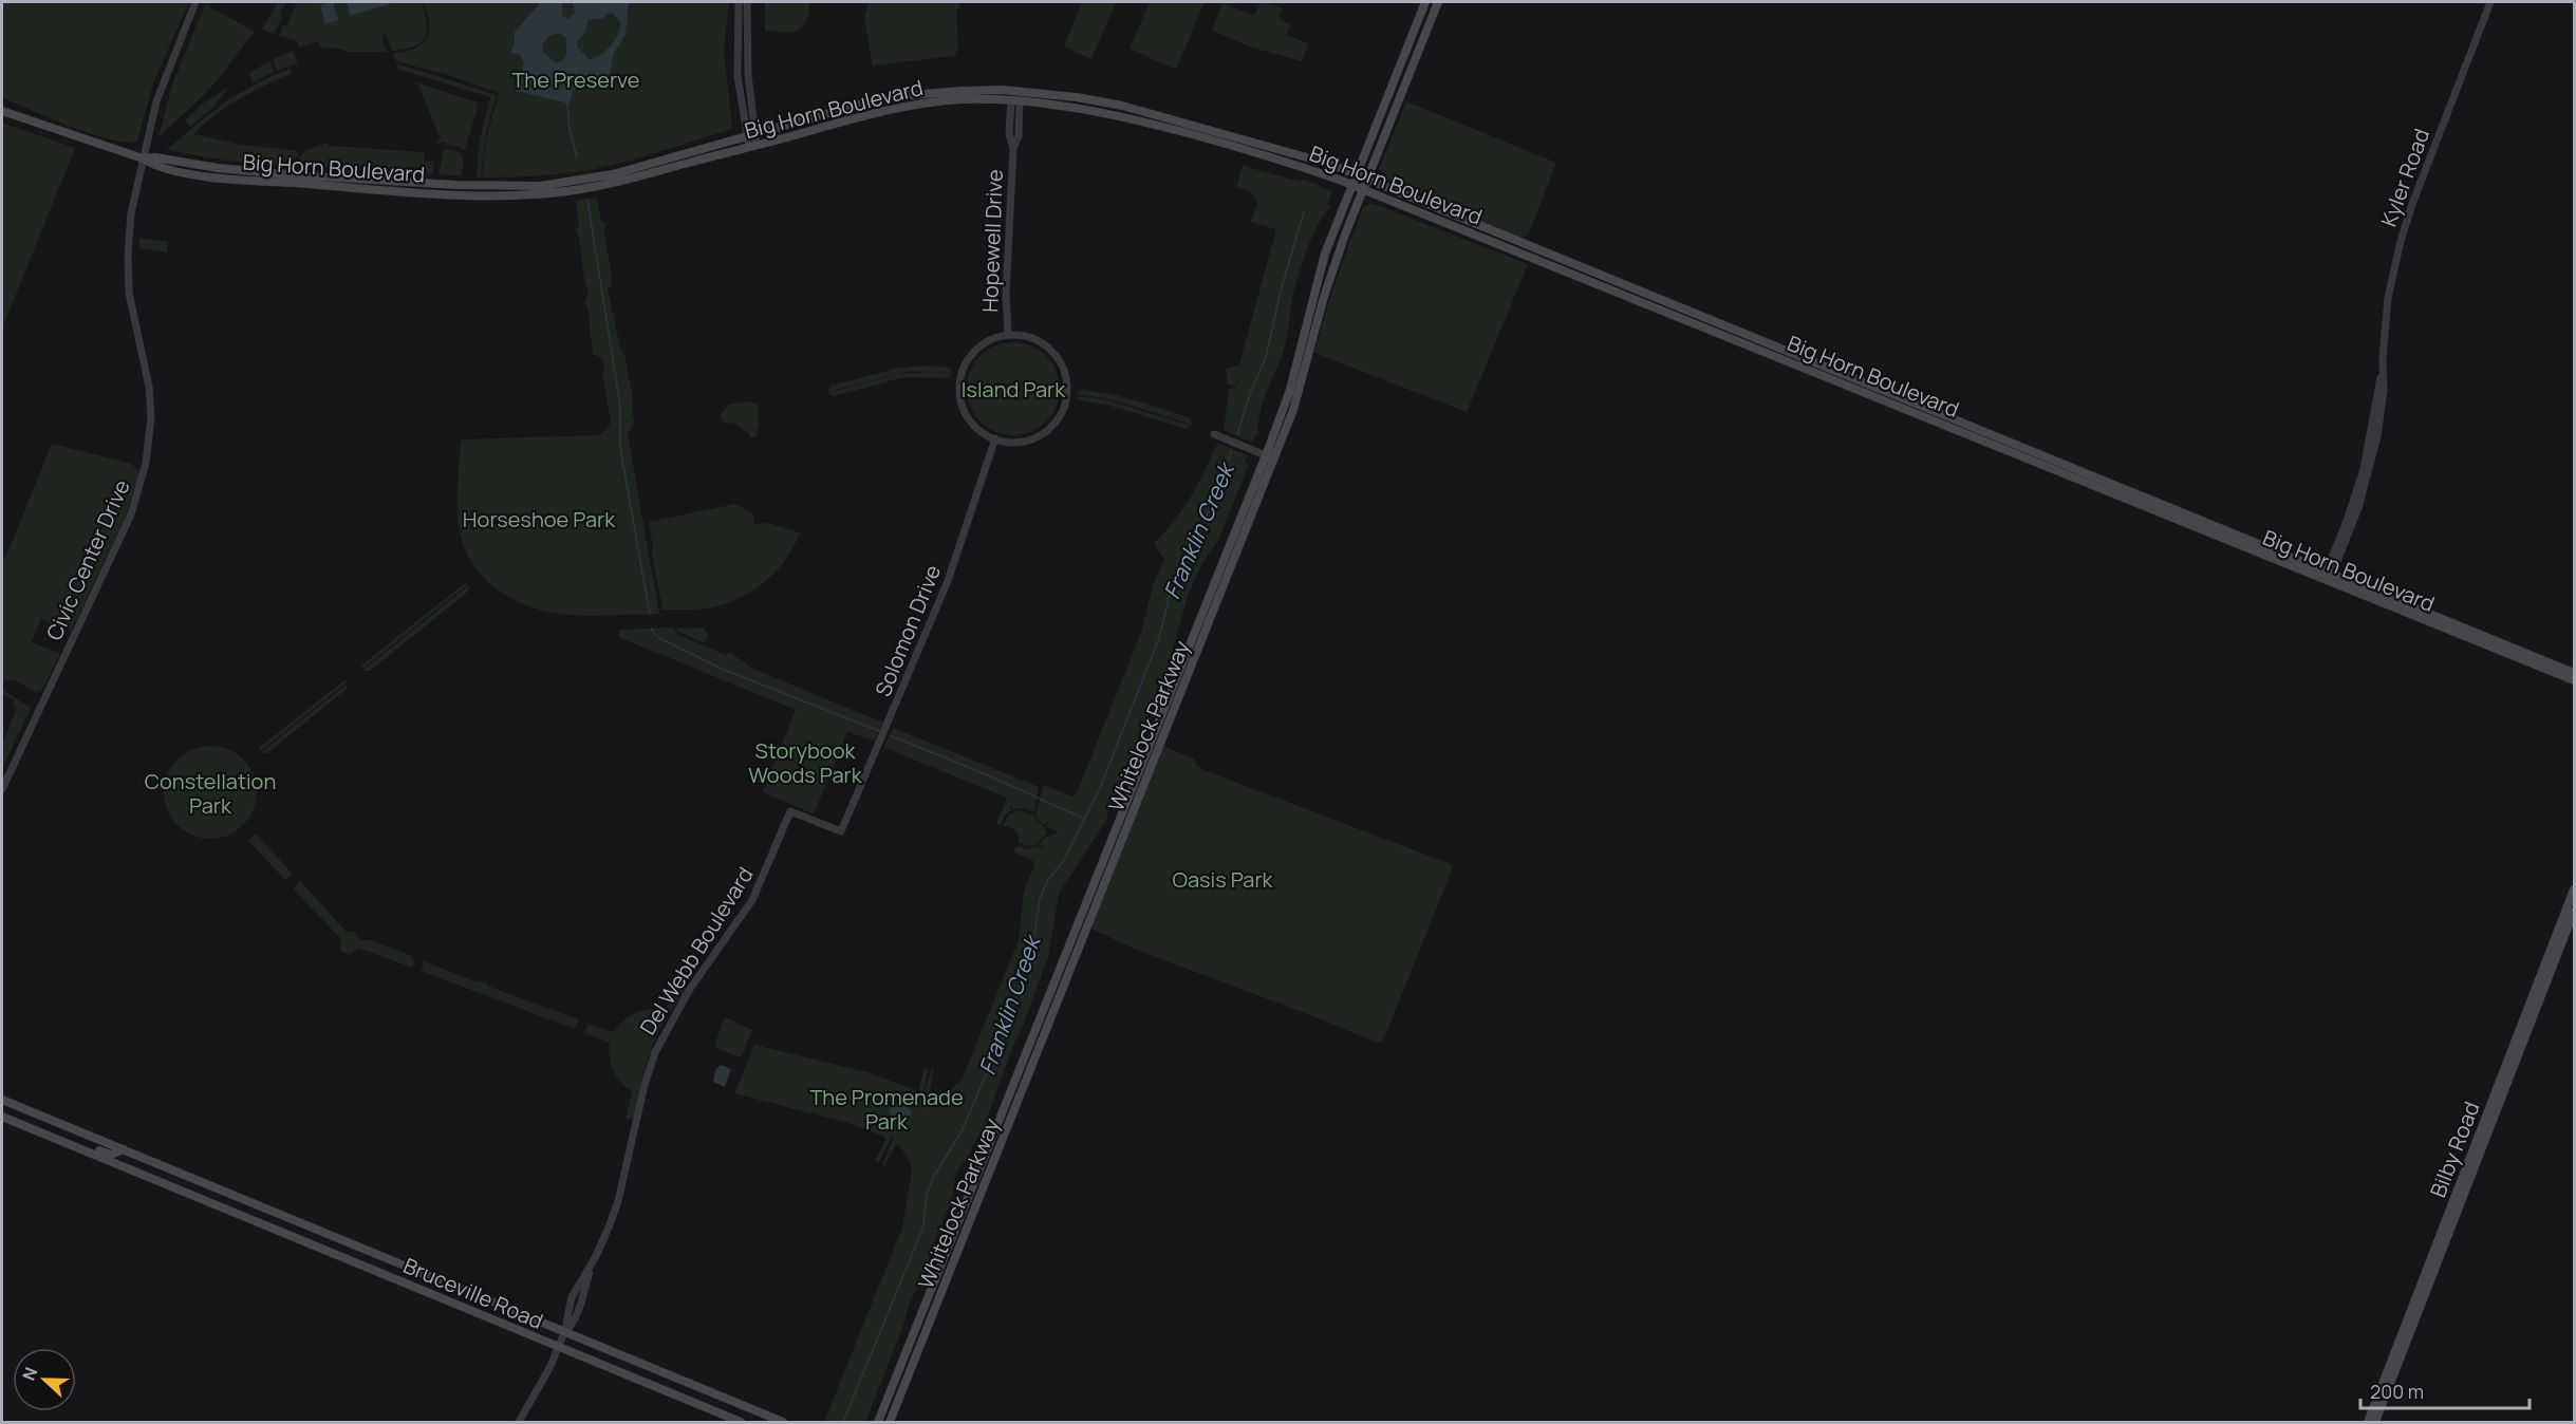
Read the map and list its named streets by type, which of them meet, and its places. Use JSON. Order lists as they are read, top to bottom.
{
  "streets": {
    "main road": [
      "Big Horn Boulevard",
      "Whitelock Parkway",
      "Bilby Road",
      "Bruceville Road"
    ],
    "street": [
      "Kyler Road",
      "Hopewell Drive",
      "Civic Center Drive",
      "Solomon Drive",
      "Del Webb Boulevard"
    ]
  },
  "crossings": [
    ["Big Horn Boulevard", "Kyler Road"],
    ["Big Horn Boulevard", "Hopewell Drive"],
    ["Big Horn Boulevard", "Civic Center Drive"],
    ["Big Horn Boulevard", "Whitelock Parkway"],
    ["Hopewell Drive", "Solomon Drive"],
    ["Solomon Drive", "Del Webb Boulevard"],
    ["Del Webb Boulevard", "Bruceville Road"]
  ],
  "water": ["Franklin Creek"],
  "parks": [
    "The Preserve",
    "Island Park",
    "Horseshoe Park",
    "Storybook Woods Park",
    "Constellation Park",
    "Oasis Park",
    "The Promenade Park"
  ],
  "scale_bar": "200 m",
  "north": "left"
}
